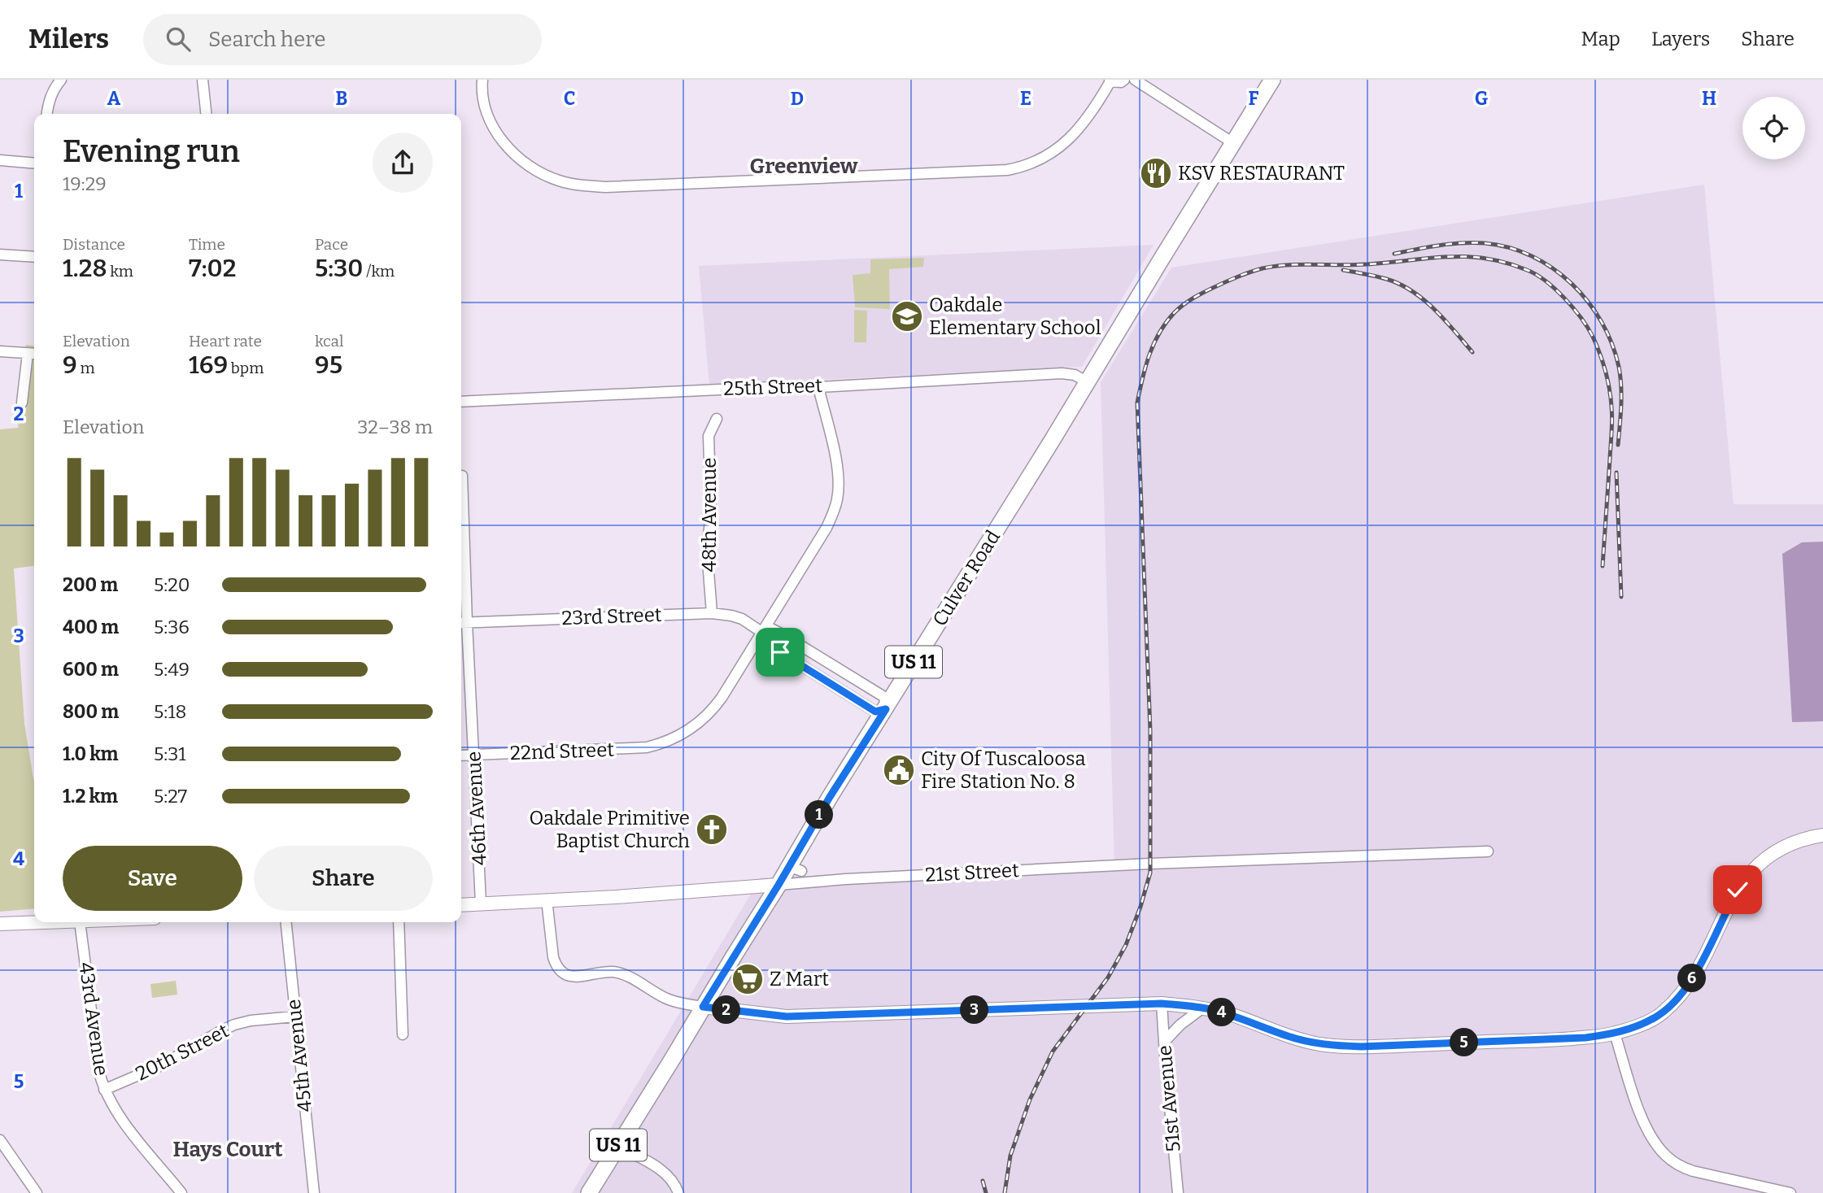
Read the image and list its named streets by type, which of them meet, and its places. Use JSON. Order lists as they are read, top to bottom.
{
  "streets": {
    "main road": ["Culver Road", "US 11"],
    "street": [
      "25th Street",
      "48th Avenue",
      "23rd Street",
      "22nd Street",
      "46th Avenue",
      "21st Street",
      "43rd Avenue",
      "20th Street",
      "45th Avenue",
      "51st Avenue"
    ]
  },
  "crossings": [
    ["25th Street", "Culver Road"],
    ["25th Street", "22nd Street"],
    ["48th Avenue", "23rd Street"],
    ["Culver Road", "23rd Street"],
    ["Culver Road", "21st Street"],
    ["23rd Street", "22nd Street"],
    ["23rd Street", "46th Avenue"],
    ["22nd Street", "46th Avenue"],
    ["46th Avenue", "21st Street"],
    ["43rd Avenue", "20th Street"],
    ["20th Street", "45th Avenue"]
  ],
  "districts": ["Greenview", "Hays Court"],
  "places": {
    "restaurant": ["KSV RESTAURANT"],
    "school or university": ["Oakdale Elementary School"],
    "public building": ["City Of Tuscaloosa Fire Station No. 8"],
    "church": ["Oakdale Primitive Baptist Church"],
    "supermarket": ["Z Mart"]
  },
  "page": {
    "header": "Milers",
    "search": "Search here",
    "nav": ["Map", "Layers", "Share"],
    "heading": ["Evening run", "19:29"],
    "stats": [
      ["Distance", "1.28 km"],
      ["Time", "7:02"],
      ["Pace", "5:30 /km"],
      ["Elevation", "9 m"],
      ["Heart rate", "169 bpm"],
      ["kcal", "95"]
    ],
    "chart": ["Elevation", "32–38 m"],
    "list": [
      {
        "name": "200 m",
        "note": "5:20"
      },
      {
        "name": "400 m",
        "note": "5:36"
      },
      {
        "name": "600 m",
        "note": "5:49"
      },
      {
        "name": "800 m",
        "note": "5:18"
      },
      {
        "name": "1.0 km",
        "note": "5:31"
      },
      {
        "name": "1.2 km",
        "note": "5:27"
      }
    ],
    "pins": [
      "1",
      "6",
      "2",
      "3",
      "4",
      "5"
    ],
    "buttons": ["Save", "Share"]
  },
  "grid": {
    "columns": [
      "A",
      "B",
      "C",
      "D",
      "E",
      "F",
      "G",
      "H"
    ],
    "rows": [
      "1",
      "2",
      "3",
      "4",
      "5"
    ]
  }
}
